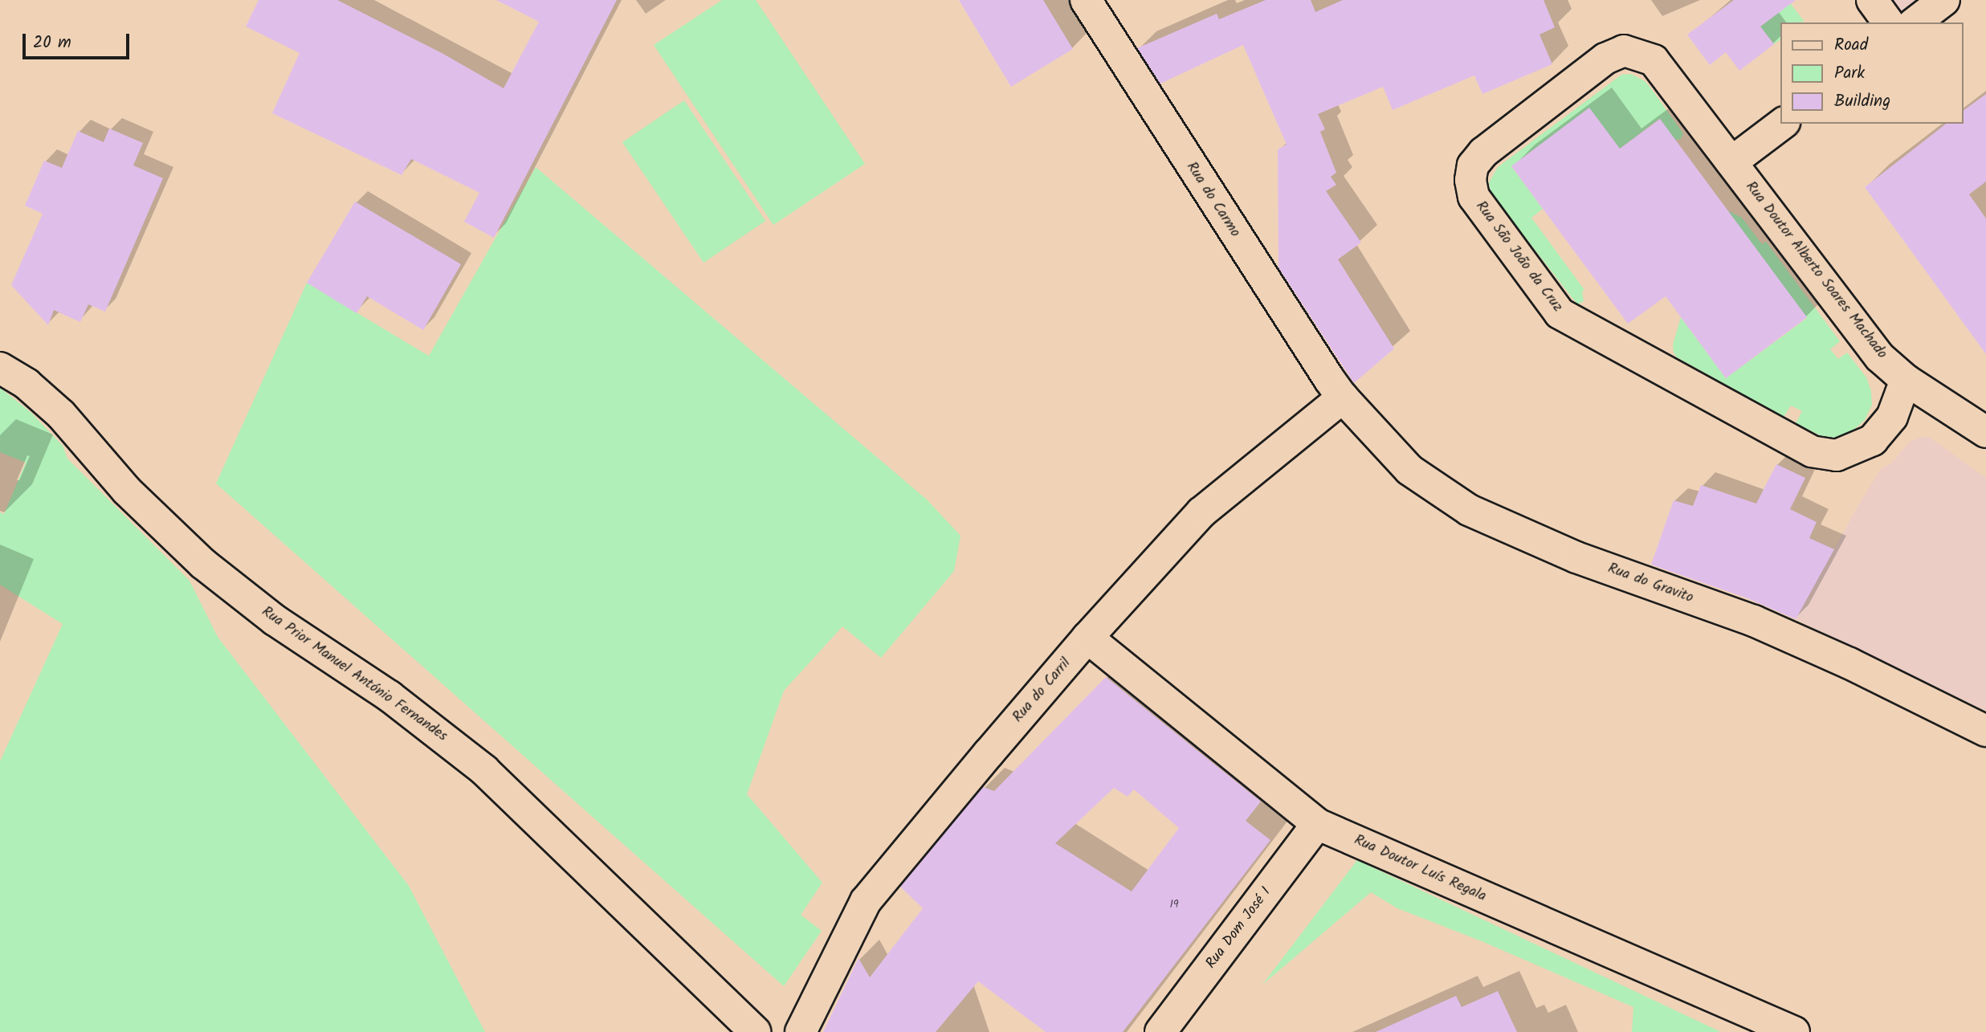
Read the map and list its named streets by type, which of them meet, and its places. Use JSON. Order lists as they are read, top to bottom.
{
  "streets": {
    "street": [
      "Rua do Carmo",
      "Rua São João da Cruz",
      "Rua Doutor Alberto Soares Machado",
      "Rua do Gravito",
      "Rua Prior Manuel António Fernandes",
      "Rua do Carril",
      "Rua Doutor Luís Regala",
      "Rua Dom José I"
    ]
  },
  "crossings": [
    ["Rua do Carmo", "Rua do Gravito"],
    ["Rua do Carmo", "Rua do Carril"],
    ["Rua São João da Cruz", "Rua Doutor Alberto Soares Machado"],
    ["Rua do Gravito", "Rua do Carril"],
    ["Rua do Carril", "Rua Doutor Luís Regala"],
    ["Rua Doutor Luís Regala", "Rua Dom José I"]
  ],
  "house_numbers": ["19"],
  "legend": ["Road", "Park", "Building"],
  "scale_bar": "20 m"
}
